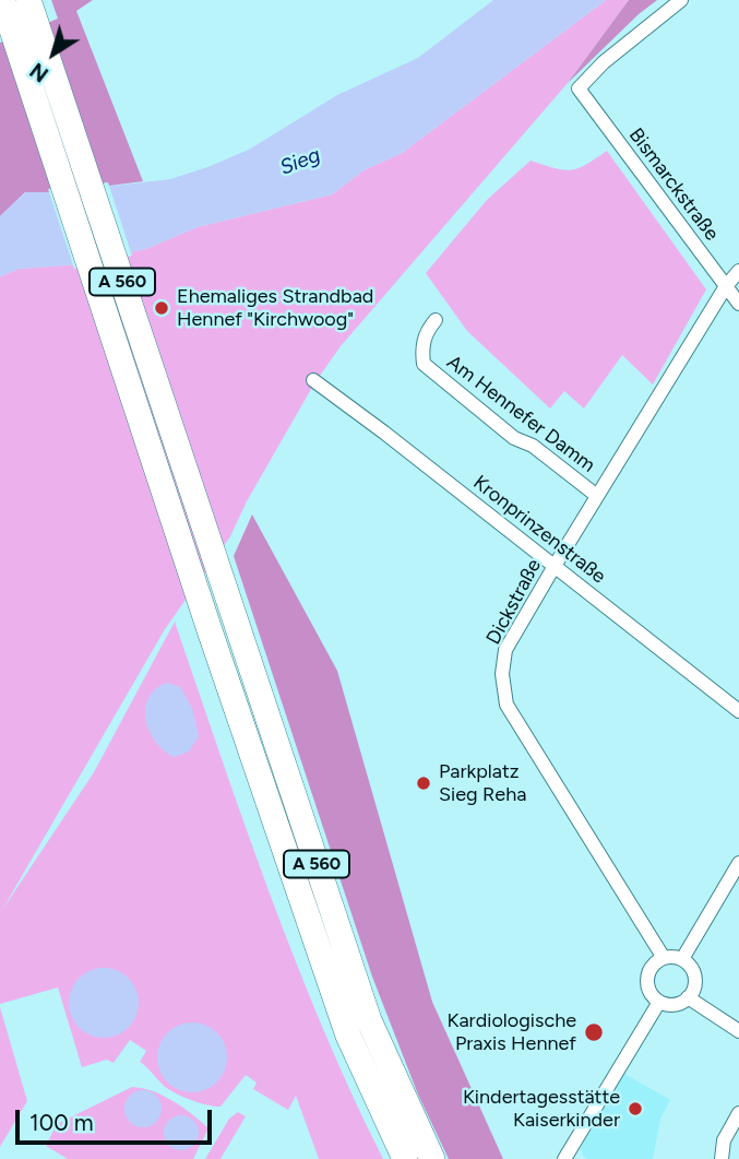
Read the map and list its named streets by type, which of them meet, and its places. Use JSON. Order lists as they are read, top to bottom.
{
  "streets": {
    "highway": ["A 560"],
    "street": [
      "Bismarckstraße",
      "Am Hennefer Damm",
      "Kronprinzenstraße",
      "Dickstraße"
    ]
  },
  "crossings": [
    ["Bismarckstraße", "Dickstraße"],
    ["Am Hennefer Damm", "Dickstraße"],
    ["Kronprinzenstraße", "Dickstraße"]
  ],
  "water": ["Sieg"],
  "places": [
    "Ehemaliges Strandbad Hennef \"Kirchwoog\"",
    "Parkplatz Sieg Reha",
    "Kardiologische Praxis Hennef",
    "Kindertagesstätte Kaiserkinder"
  ],
  "scale_bar": "100 m",
  "north": "bottom left"
}
